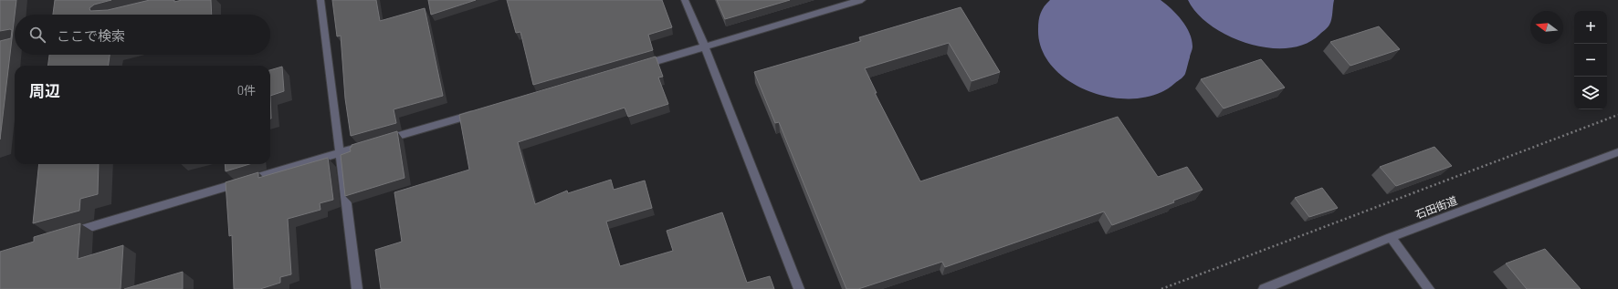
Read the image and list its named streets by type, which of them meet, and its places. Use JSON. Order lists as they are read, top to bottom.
{
  "streets": {
    "street": ["石田街道"]
  },
  "north": "left",
  "page": {
    "map_buttons": ["+", "−"],
    "search": "ここで検索",
    "heading": ["周辺", "0件"]
  }
}
